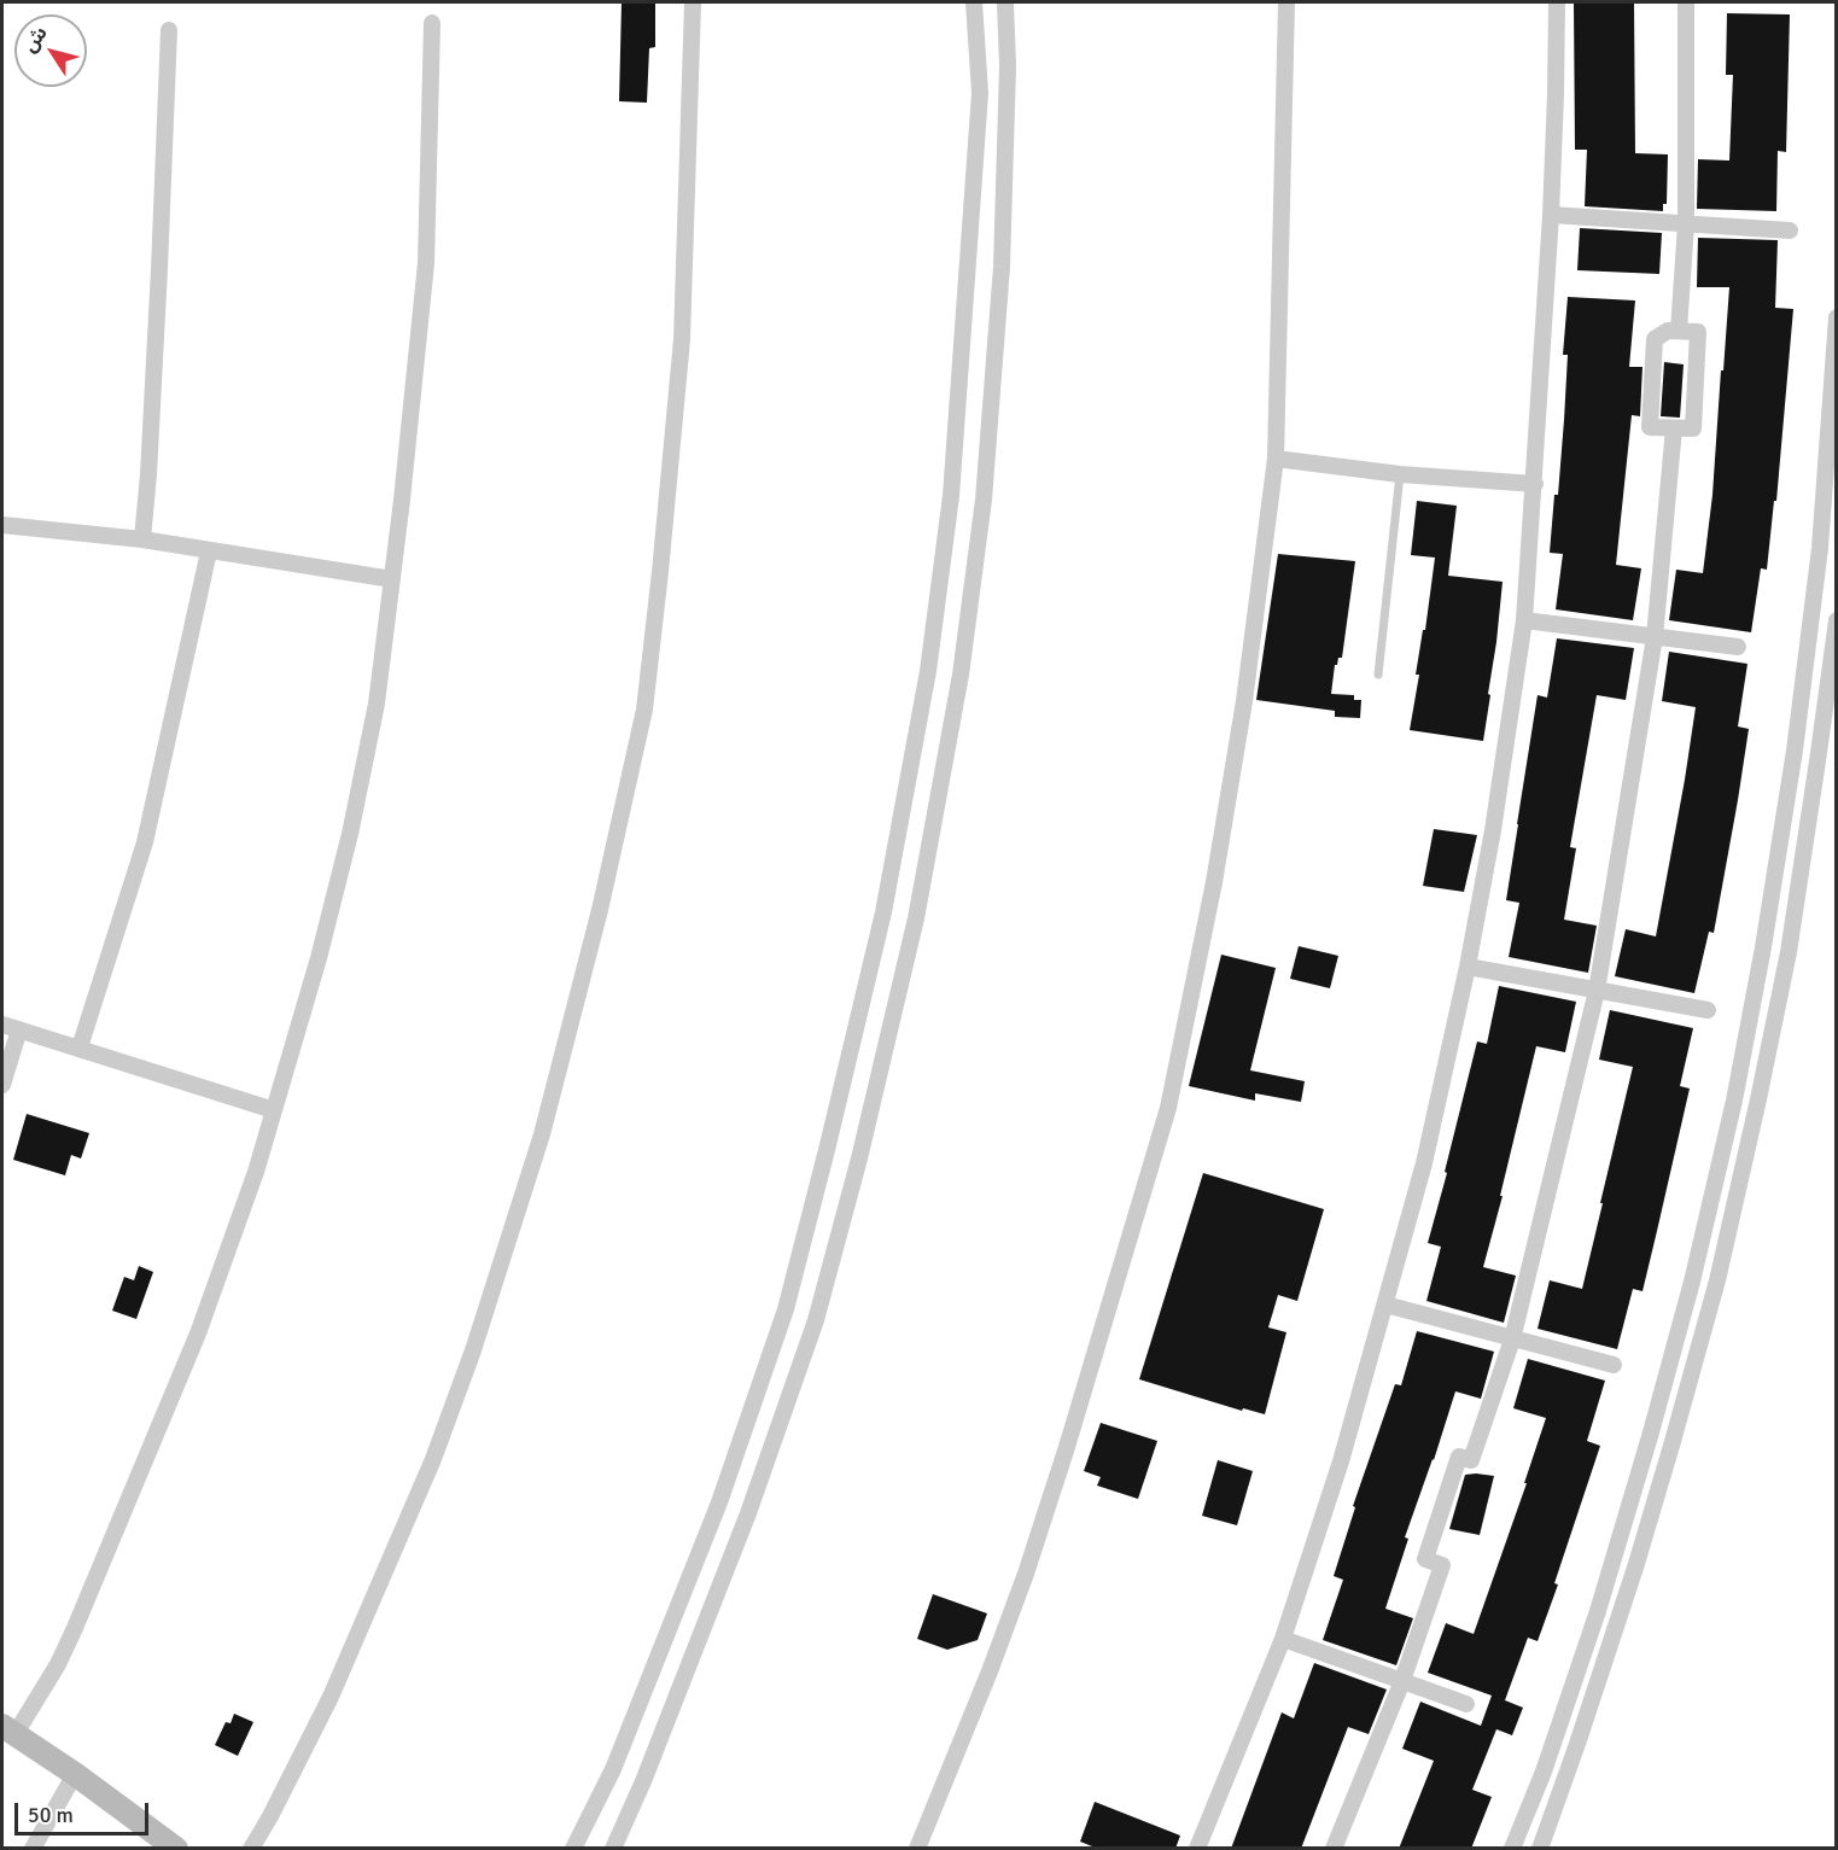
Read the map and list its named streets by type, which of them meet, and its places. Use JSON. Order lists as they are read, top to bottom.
{
  "scale_bar": "50 m",
  "north": "top left"
}
